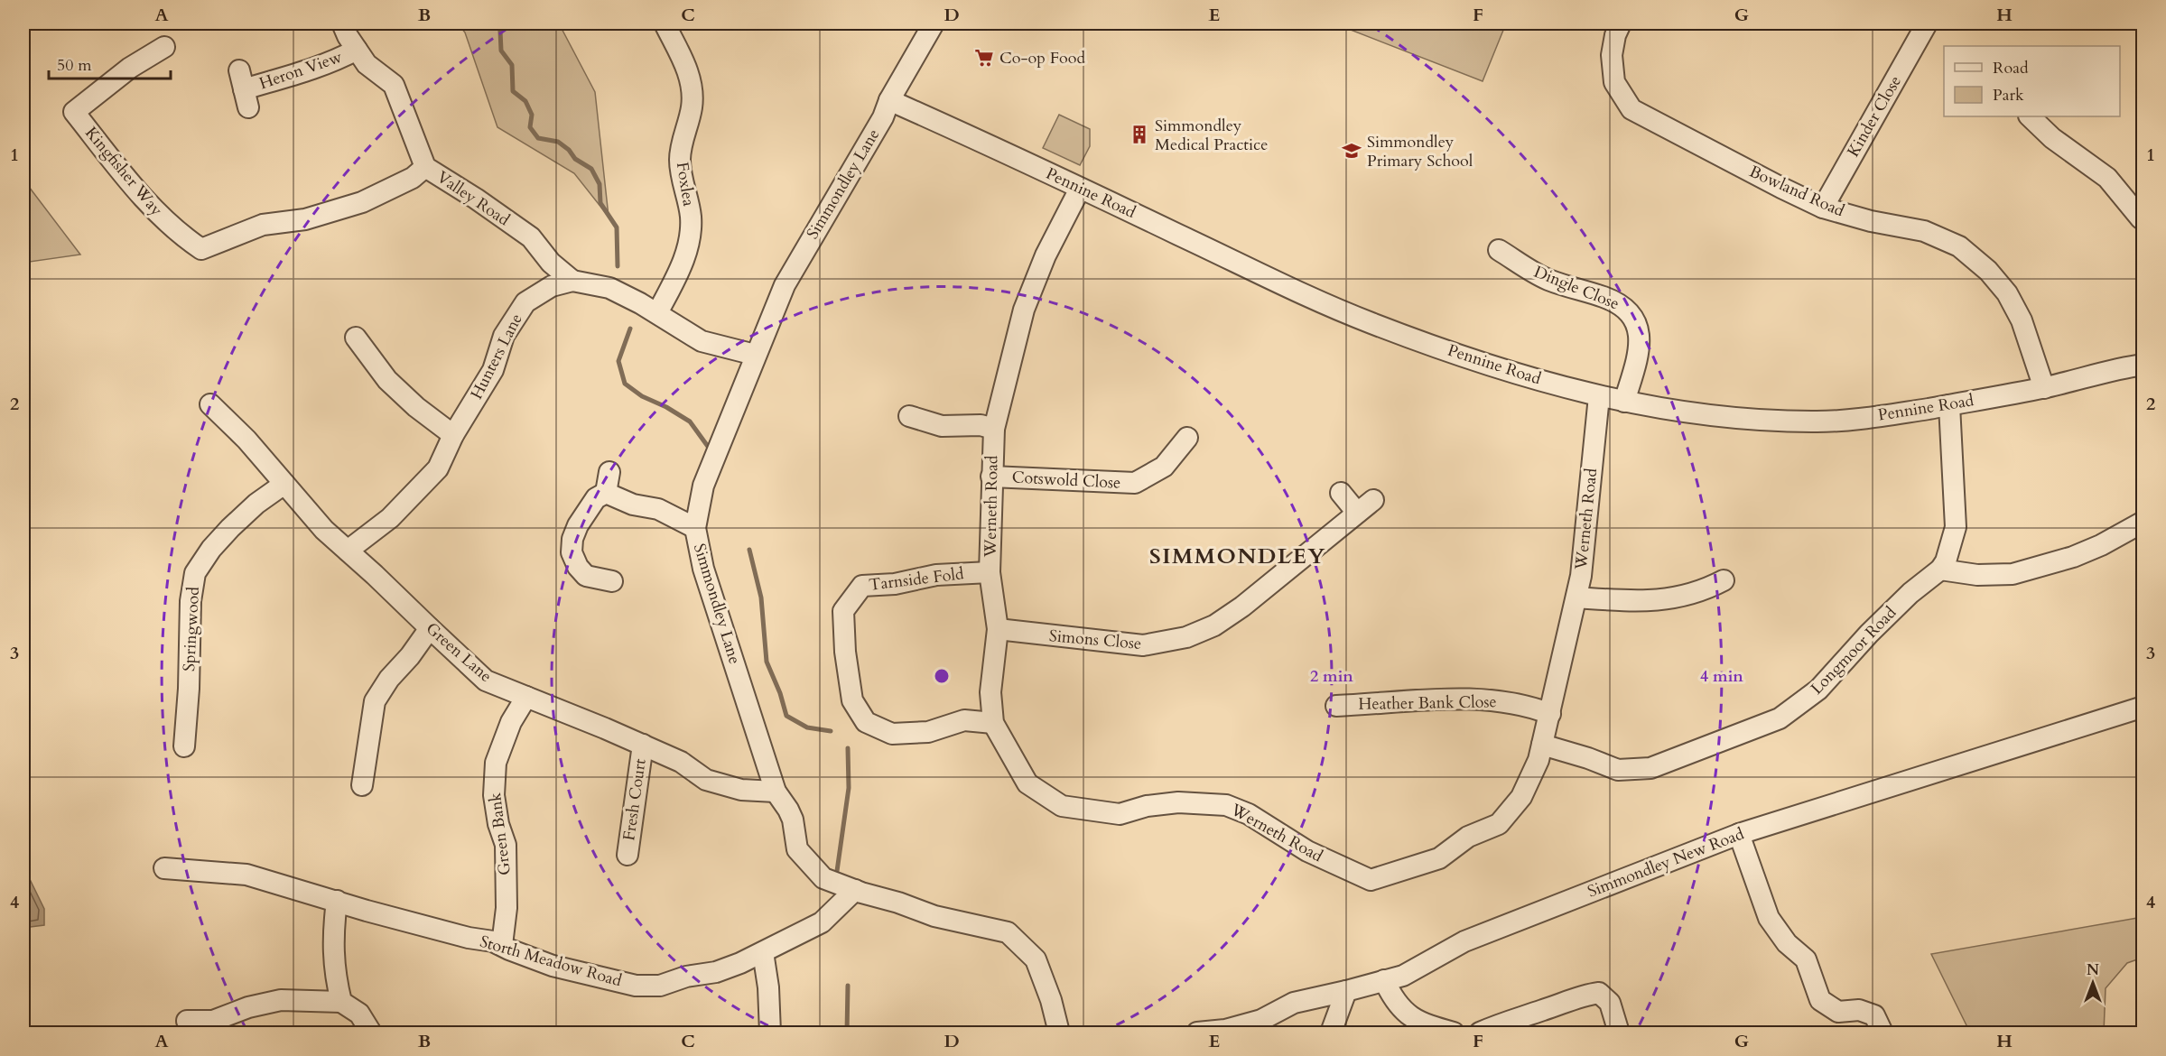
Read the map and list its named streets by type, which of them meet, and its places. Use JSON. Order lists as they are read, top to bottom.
{
  "streets": {
    "street": [
      "Heron View",
      "Kinder Close",
      "Kingfisher Way",
      "Foxlea",
      "Simmondley Lane",
      "Bowland Road",
      "Pennine Road",
      "Valley Road",
      "Dingle Close",
      "Hunters Lane",
      "Cotswold Close",
      "Werneth Road",
      "Tarnside Fold",
      "Springwood",
      "Simons Close",
      "Longmoor Road",
      "Green Lane",
      "Heather Bank Close",
      "Fresh Court",
      "Green Bank",
      "Simmondley New Road",
      "Storth Meadow Road"
    ]
  },
  "crossings": [
    ["Heron View", "Valley Road"],
    ["Kinder Close", "Bowland Road"],
    ["Kingfisher Way", "Valley Road"],
    ["Foxlea", "Hunters Lane"],
    ["Simmondley Lane", "Pennine Road"],
    ["Simmondley Lane", "Hunters Lane"],
    ["Simmondley Lane", "Green Lane"],
    ["Simmondley Lane", "Storth Meadow Road"],
    ["Bowland Road", "Pennine Road"],
    ["Pennine Road", "Dingle Close"],
    ["Pennine Road", "Werneth Road"],
    ["Pennine Road", "Longmoor Road"],
    ["Valley Road", "Hunters Lane"],
    ["Hunters Lane", "Green Lane"],
    ["Cotswold Close", "Werneth Road"],
    ["Werneth Road", "Tarnside Fold"],
    ["Werneth Road", "Simons Close"],
    ["Werneth Road", "Longmoor Road"],
    ["Werneth Road", "Heather Bank Close"],
    ["Springwood", "Green Lane"],
    ["Green Lane", "Fresh Court"],
    ["Green Lane", "Green Bank"],
    ["Green Bank", "Storth Meadow Road"]
  ],
  "districts": ["SIMMONDLEY"],
  "places": {
    "supermarket": ["Co-op Food"],
    "building": ["Simmondley Medical Practice"],
    "school or university": ["Simmondley Primary School"]
  },
  "legend": ["Road", "Park"],
  "scale_bar": "50 m",
  "north": "top",
  "grid": {
    "columns": [
      "A",
      "B",
      "C",
      "D",
      "E",
      "F",
      "G",
      "H"
    ],
    "rows": [
      "1",
      "2",
      "3",
      "4"
    ]
  },
  "rings": ["2 min", "4 min"]
}
